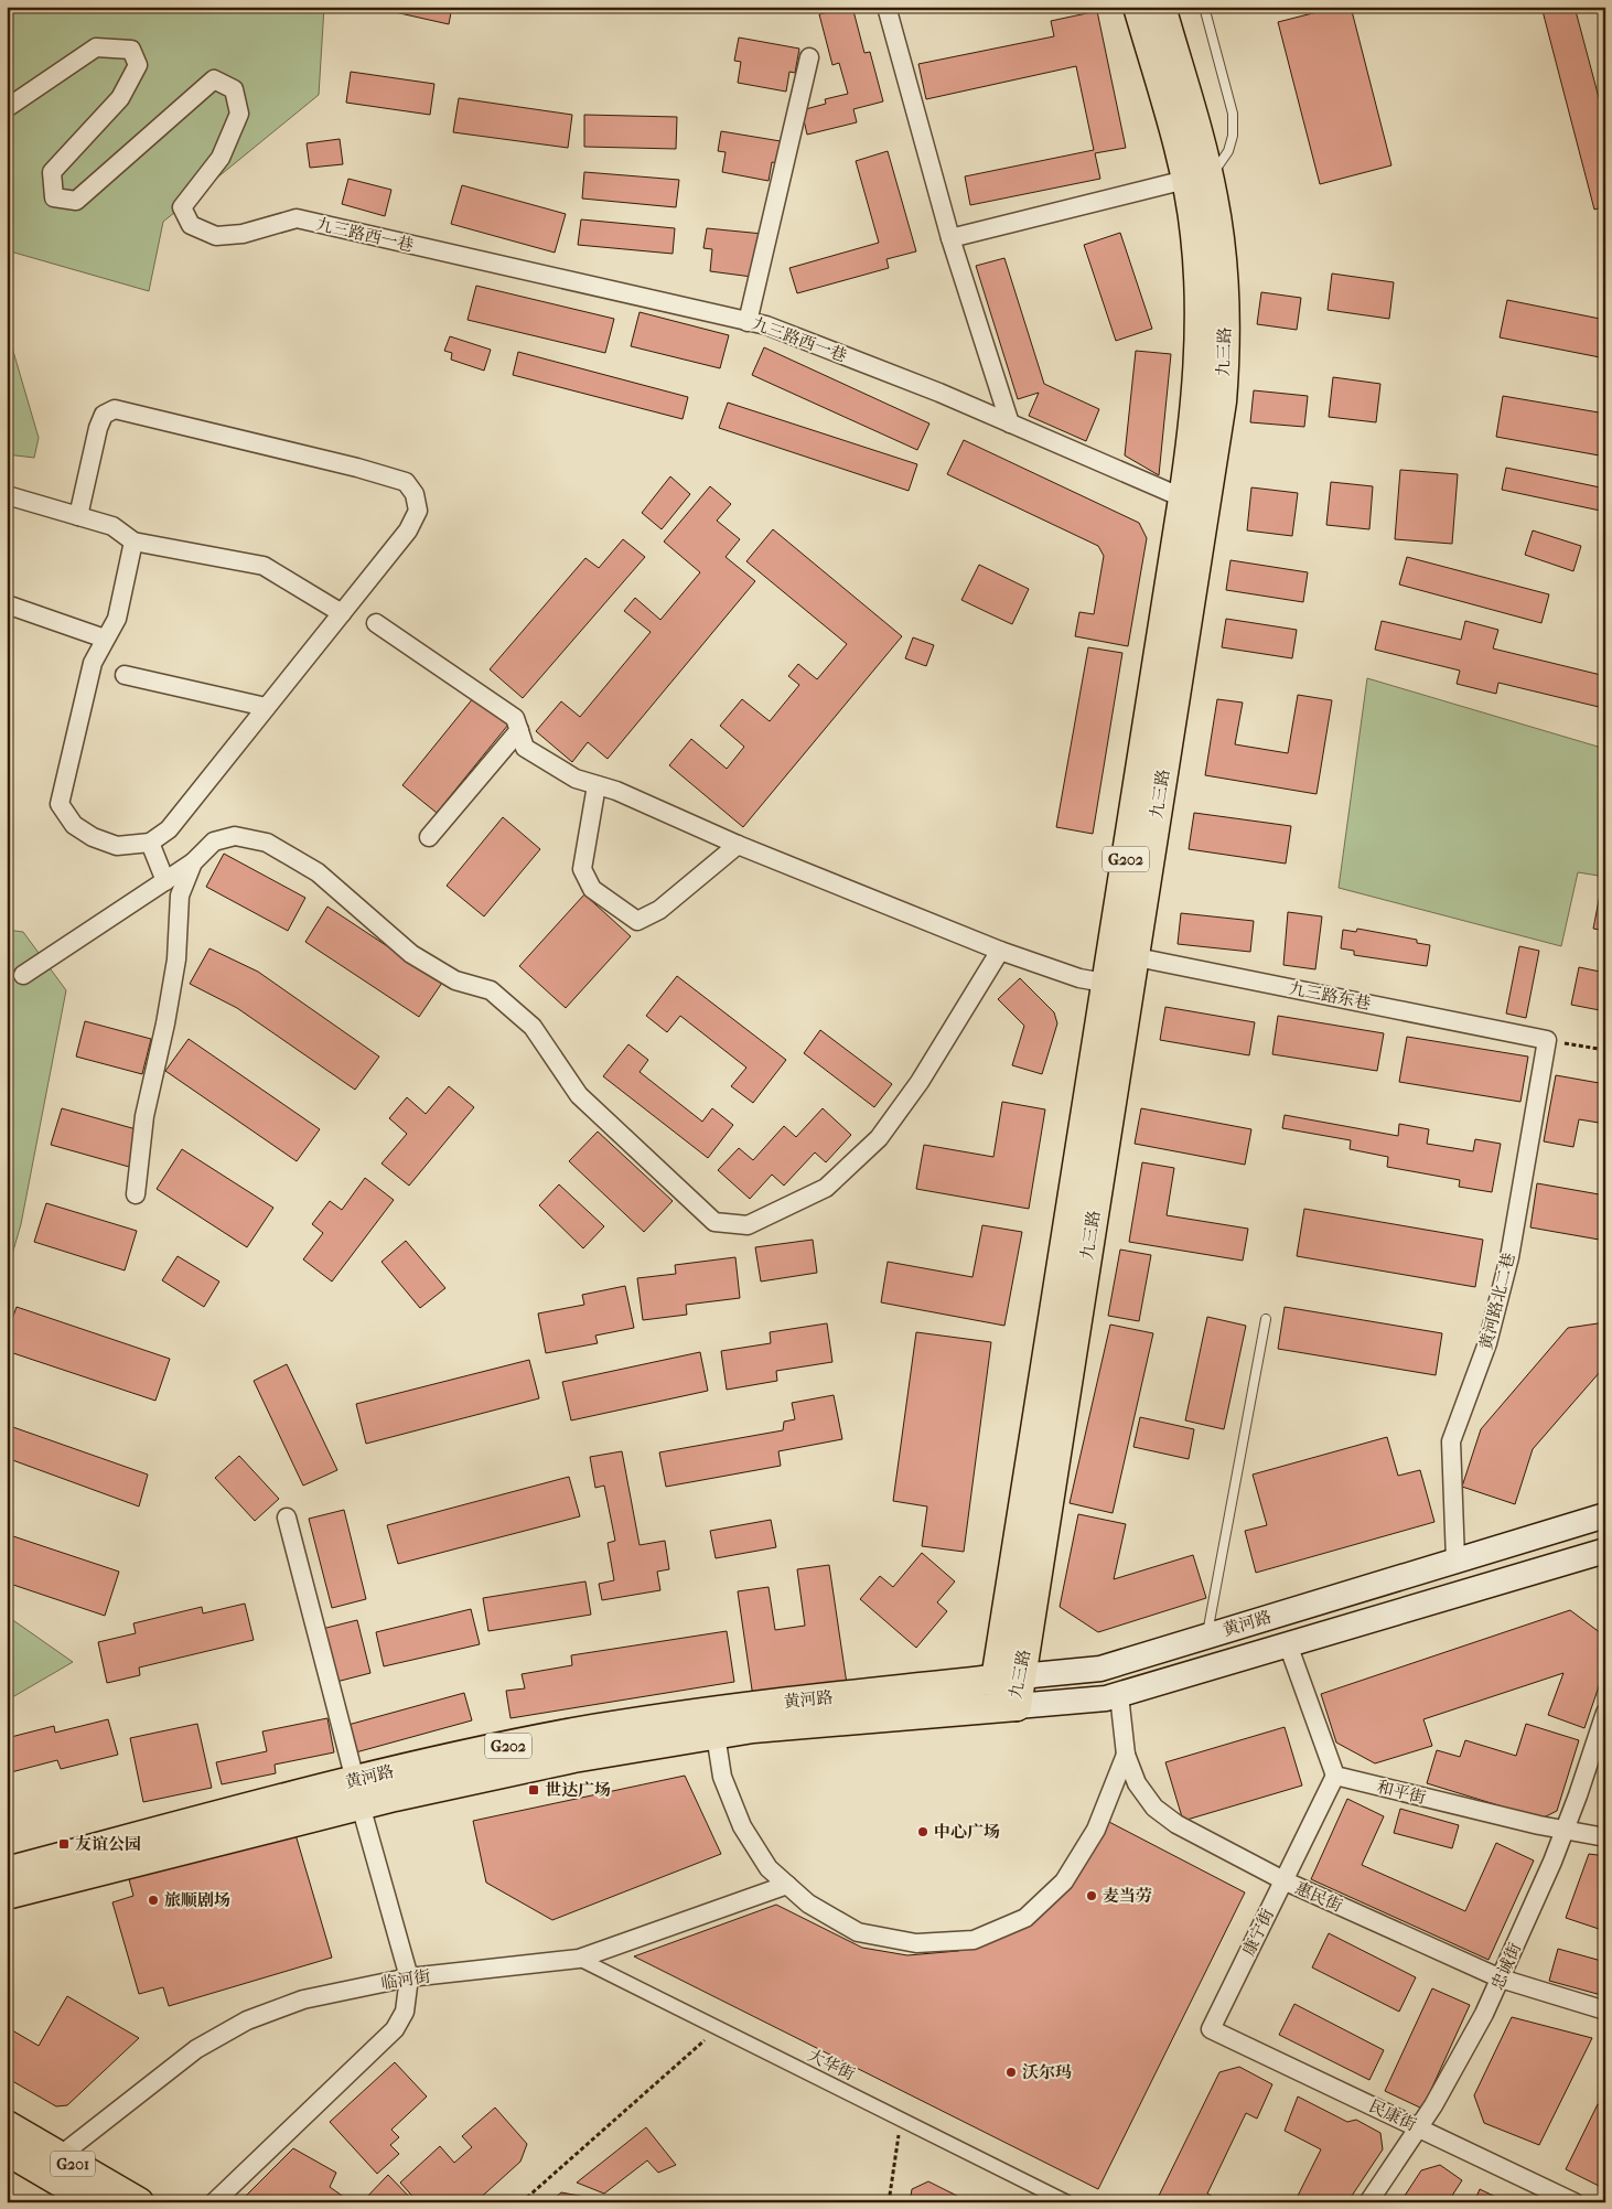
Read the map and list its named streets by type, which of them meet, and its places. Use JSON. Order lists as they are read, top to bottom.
{
  "streets": {
    "highway": [
      "九三路",
      "G202",
      "黄河路",
      "G201"
    ],
    "street": [
      "九三路西一巷",
      "九三路东巷",
      "黄河路北二巷",
      "和平街",
      "惠民街",
      "康宁街",
      "忠诚街",
      "临河街",
      "大华街",
      "民康街"
    ]
  },
  "crossings": [
    ["九三路西一巷", "九三路"],
    ["九三路", "九三路东巷"],
    ["九三路", "黄河路"],
    ["九三路东巷", "黄河路北二巷"],
    ["黄河路北二巷", "黄河路"],
    ["黄河路", "惠民街"],
    ["和平街", "康宁街"],
    ["和平街", "忠诚街"],
    ["惠民街", "康宁街"],
    ["惠民街", "忠诚街"],
    ["康宁街", "民康街"],
    ["忠诚街", "民康街"],
    ["临河街", "大华街"],
    ["临河街", "G201"]
  ],
  "places": {
    "transit": ["世达广场", "友谊公园"],
    "other": [
      "中心广场",
      "麦当劳",
      "旅顺剧场",
      "沃尔玛"
    ]
  }
}
